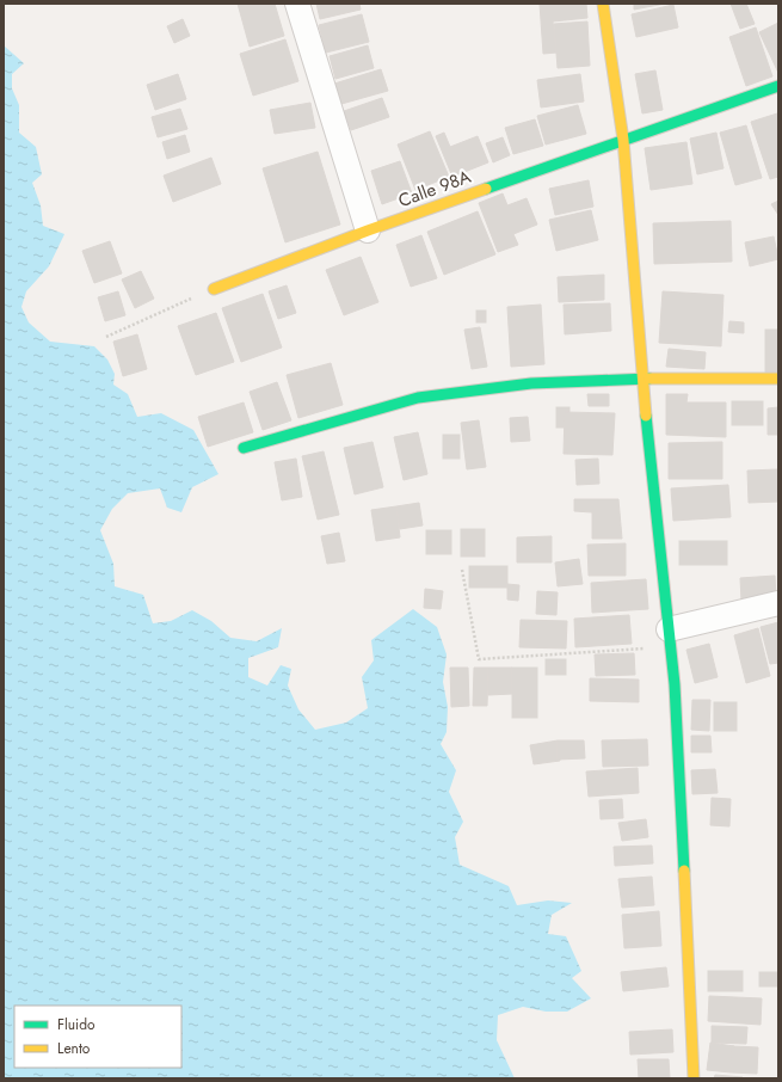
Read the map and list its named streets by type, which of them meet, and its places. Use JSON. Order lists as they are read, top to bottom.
{
  "streets": {
    "street": ["Calle 98A"]
  },
  "legend": ["Fluido", "Lento"]
}
